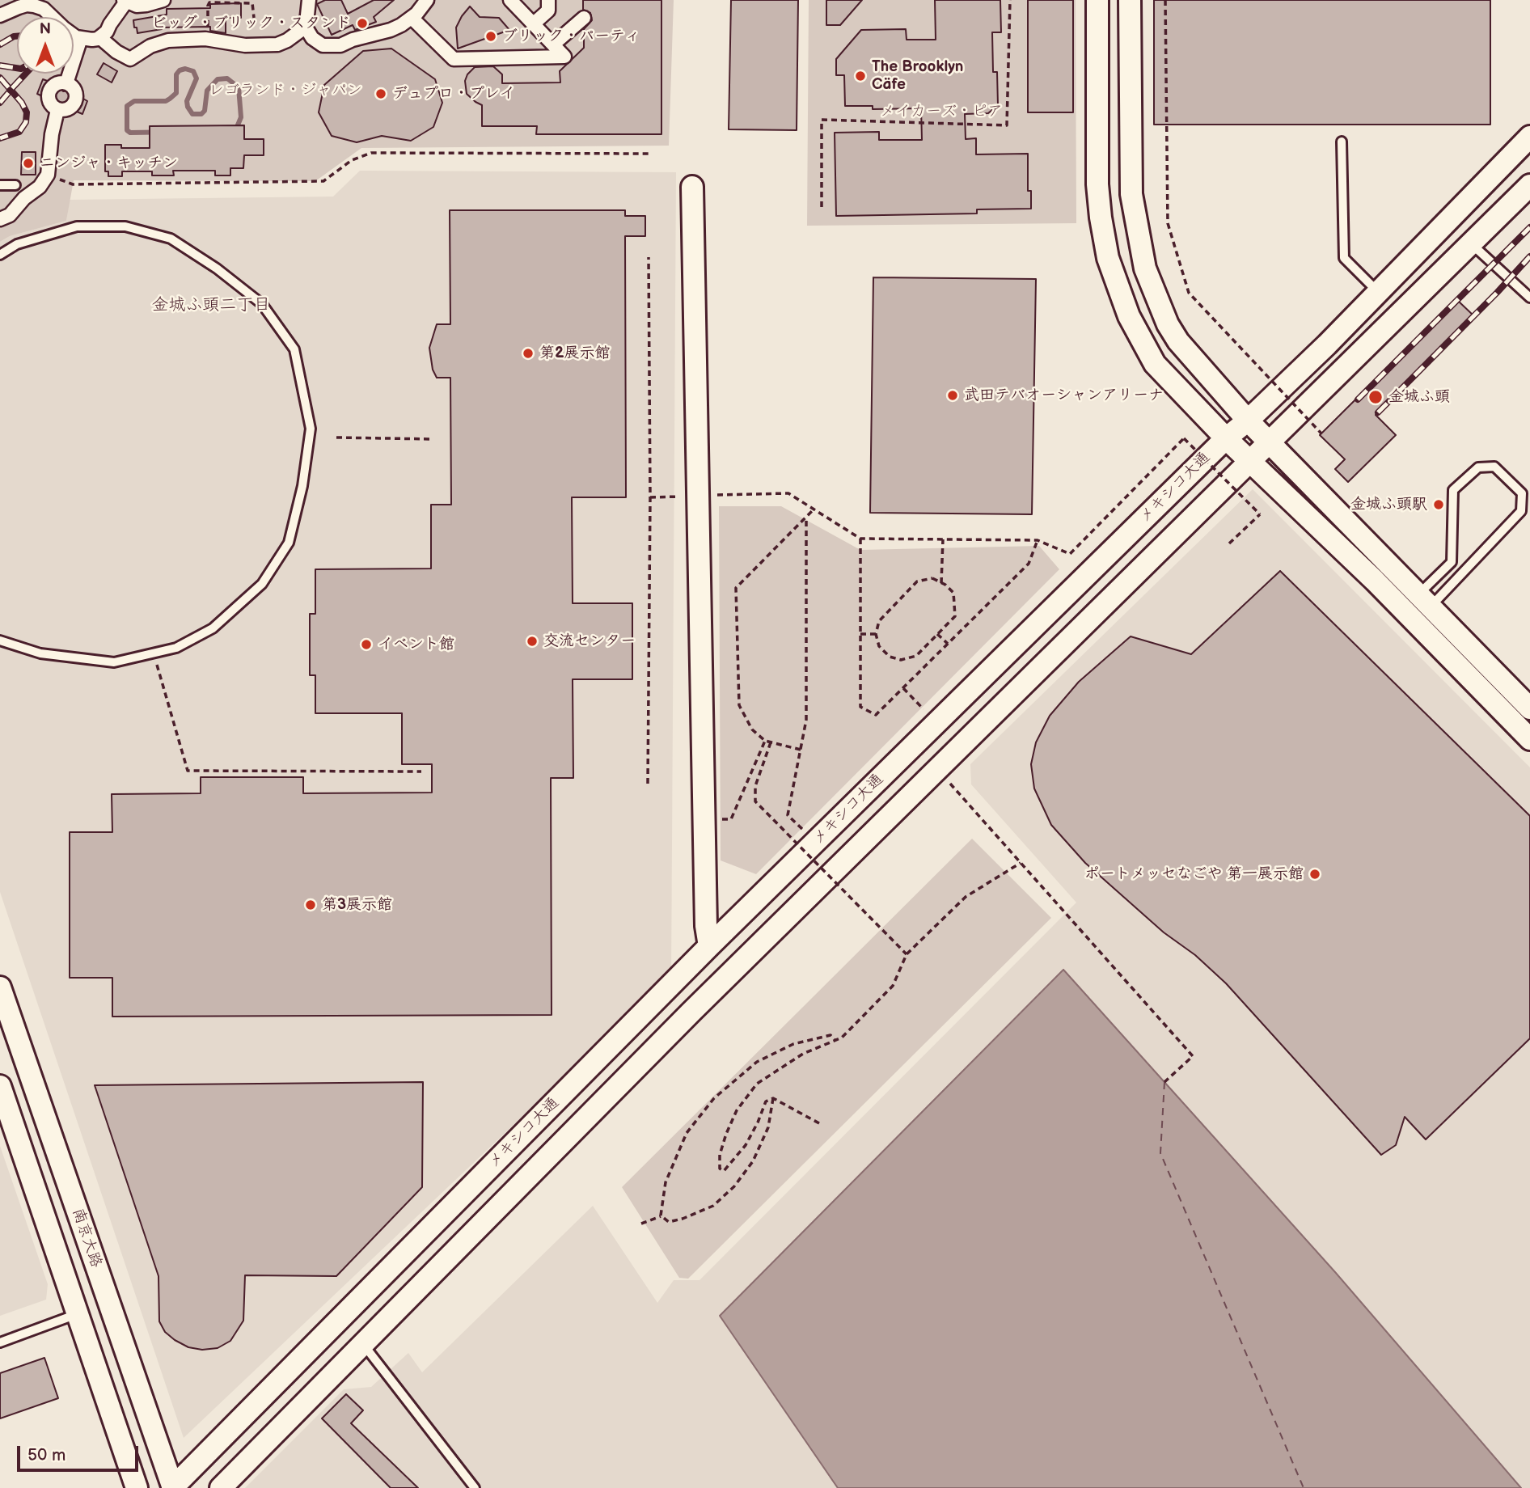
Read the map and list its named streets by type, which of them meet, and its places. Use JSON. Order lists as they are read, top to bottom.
{
  "streets": {
    "street": ["メキシコ大通", "南京大路"]
  },
  "crossings": [
    ["メキシコ大通", "南京大路"]
  ],
  "districts": ["金城ふ頭二丁目"],
  "parks": ["レゴランド・ジャパン", "メイカーズ・ピア"],
  "places": [
    "ビッグ・ブリック・スタンド",
    "ブリック・パーティ",
    "The Brooklyn Cäfe",
    "デュプロ・プレイ",
    "ニンジャ・キッチン",
    "第2展示館",
    "武田テバオーシャンアリーナ",
    "金城ふ頭",
    "金城ふ頭駅",
    "交流センター",
    "イベント館",
    "ポートメッセなごや 第一展示館",
    "第3展示館"
  ],
  "scale_bar": "50 m",
  "north": "top"
}
